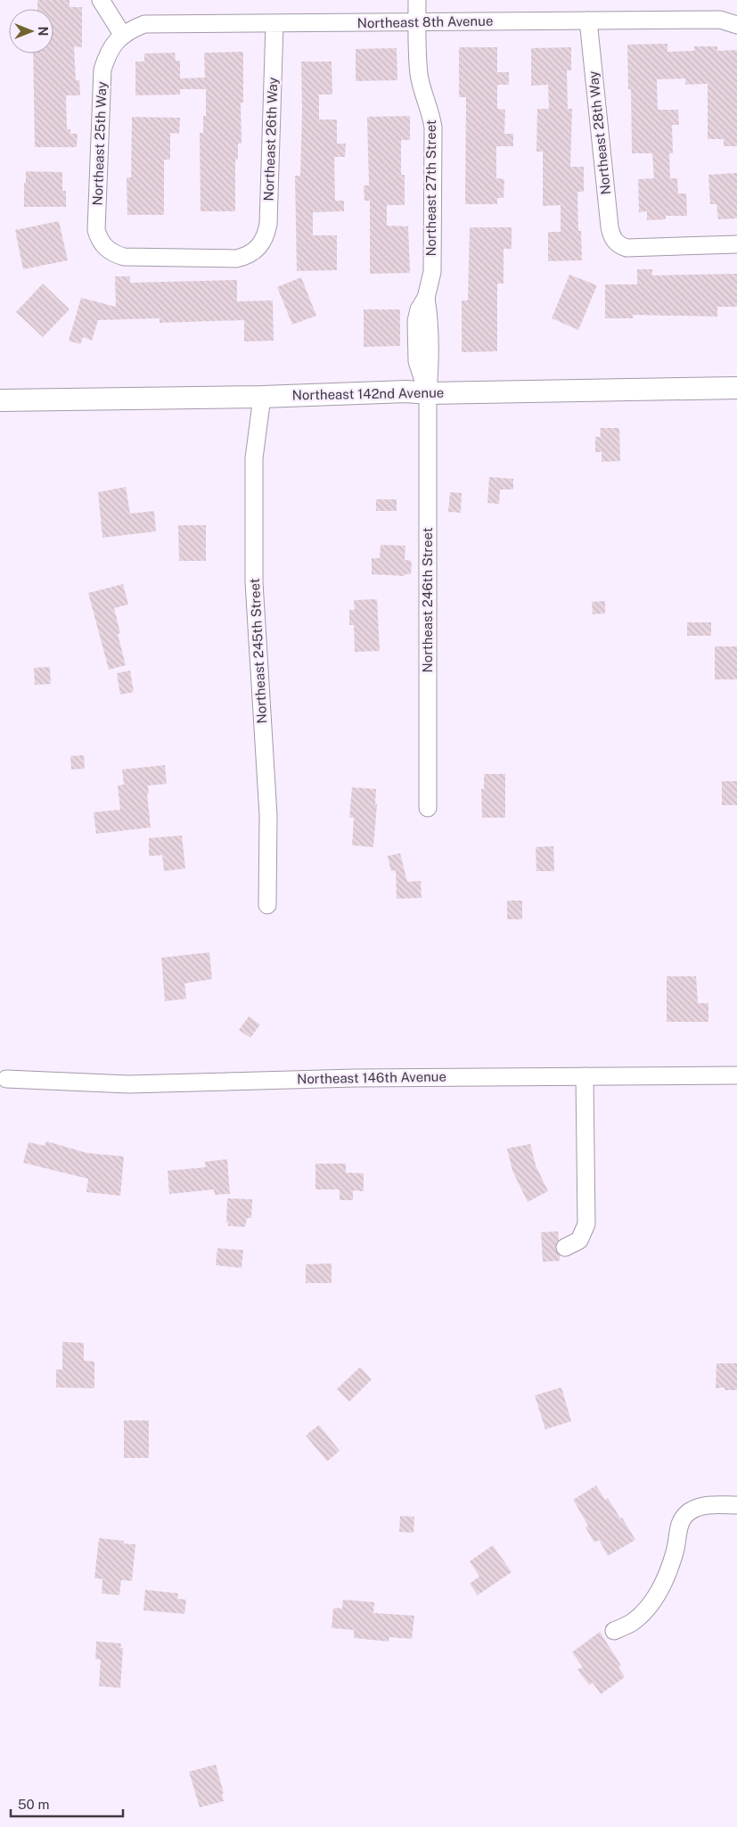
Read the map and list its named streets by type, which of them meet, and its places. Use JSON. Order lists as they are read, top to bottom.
{
  "streets": {
    "main road": ["Northeast 142nd Avenue"],
    "street": [
      "Northeast 8th Avenue",
      "Northeast 28th Way",
      "Northeast 26th Way",
      "Northeast 25th Way",
      "Northeast 27th Street",
      "Northeast 246th Street",
      "Northeast 245th Street",
      "Northeast 146th Avenue"
    ]
  },
  "crossings": [
    ["Northeast 8th Avenue", "Northeast 28th Way"],
    ["Northeast 8th Avenue", "Northeast 26th Way"],
    ["Northeast 8th Avenue", "Northeast 25th Way"],
    ["Northeast 8th Avenue", "Northeast 27th Street"],
    ["Northeast 26th Way", "Northeast 25th Way"],
    ["Northeast 27th Street", "Northeast 142nd Avenue"],
    ["Northeast 27th Street", "Northeast 246th Street"],
    ["Northeast 142nd Avenue", "Northeast 246th Street"],
    ["Northeast 142nd Avenue", "Northeast 245th Street"]
  ],
  "scale_bar": "50 m",
  "north": "right"
}
